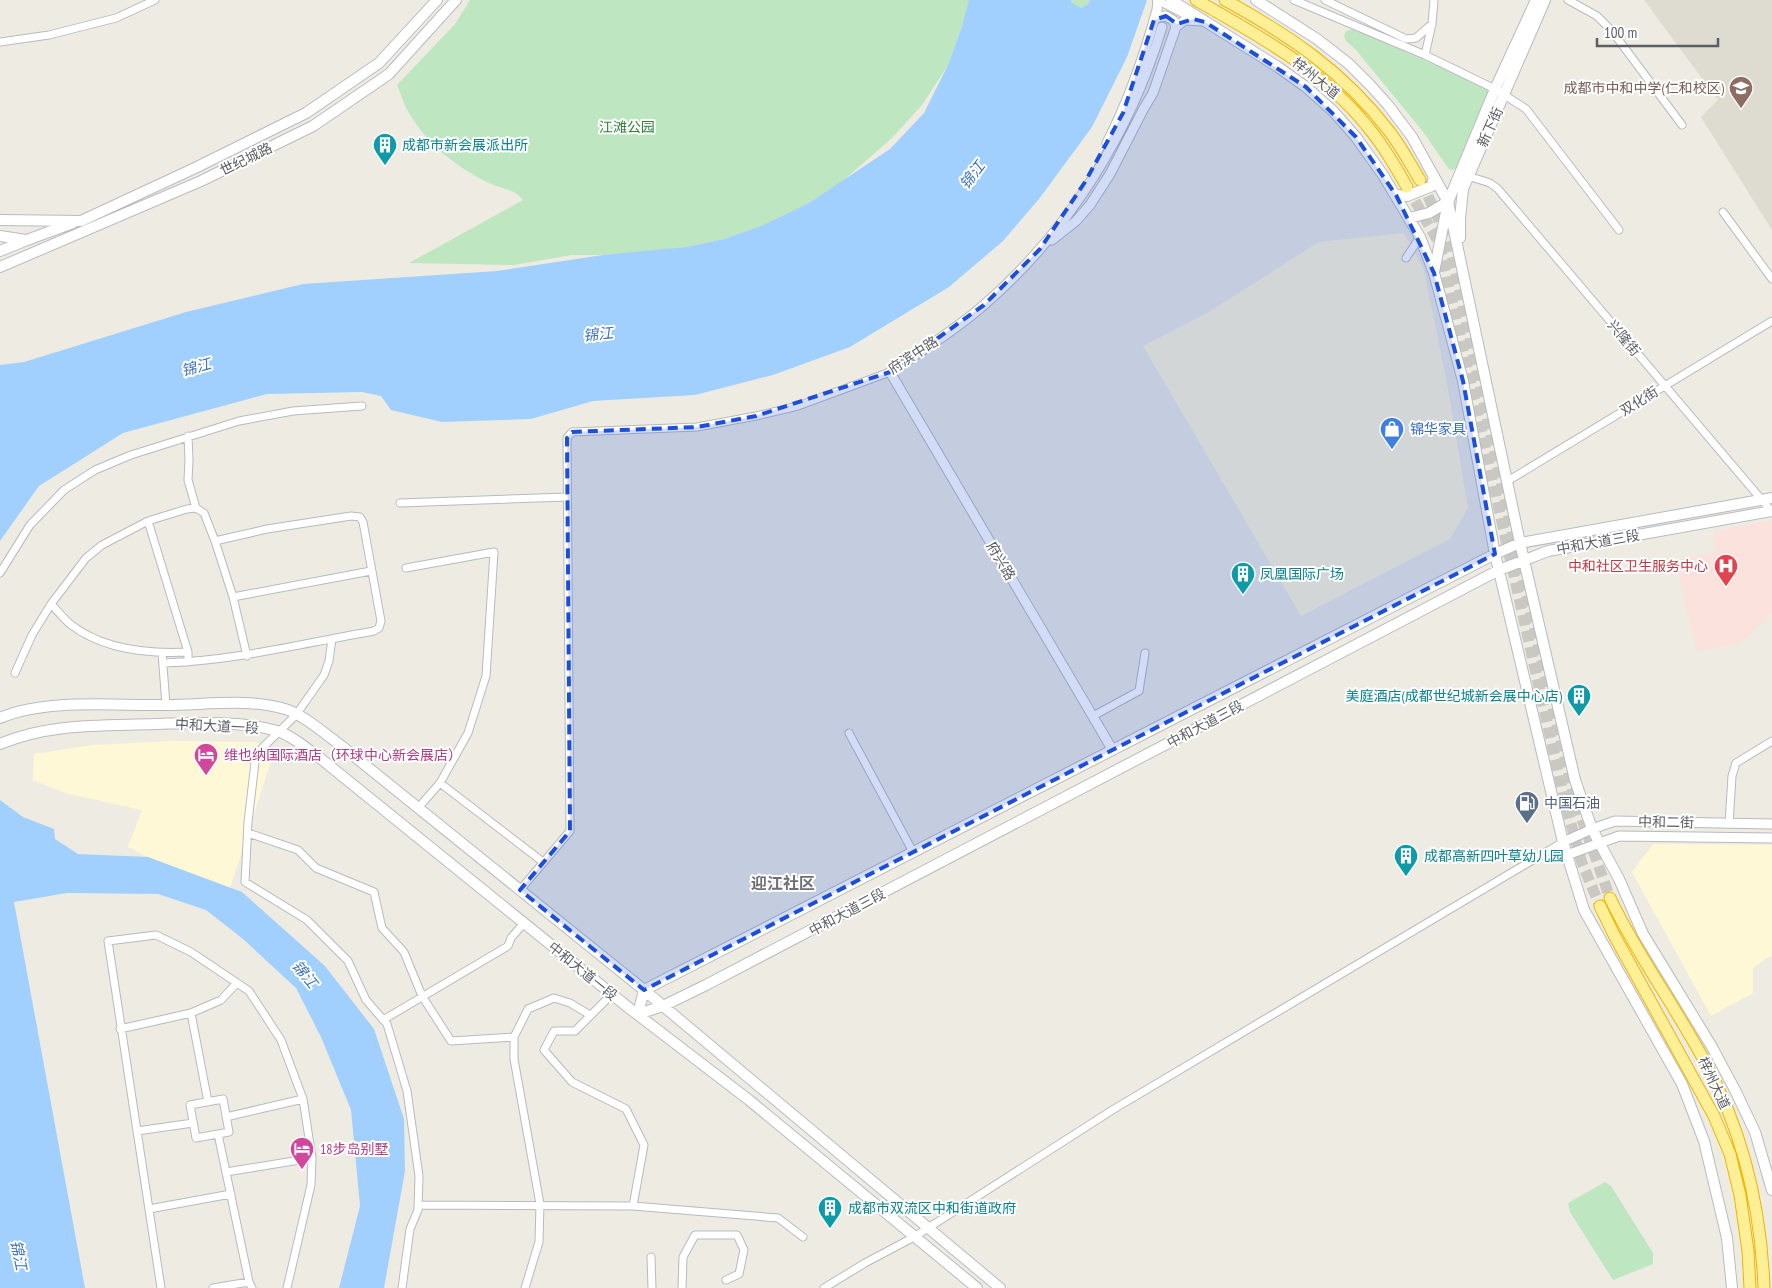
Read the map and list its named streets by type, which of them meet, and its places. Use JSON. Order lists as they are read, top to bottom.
{
  "streets": {
    "highway": ["梓州大道"],
    "main road": [
      "新下街",
      "世纪城路",
      "中和大道三段",
      "中和大道一段"
    ],
    "street": [
      "兴隆街",
      "府滨中路",
      "双化街",
      "府兴路",
      "中和二街"
    ]
  },
  "crossings": [
    ["新下街", "兴隆街"],
    ["兴隆街", "双化街"],
    ["兴隆街", "中和大道三段"],
    ["府滨中路", "府兴路"],
    ["中和大道三段", "府兴路"],
    ["中和大道三段", "中和大道一段"]
  ],
  "districts": ["迎江社区"],
  "water": ["锦江"],
  "parks": ["江滩公园"],
  "places": {
    "school or university": ["成都市中和中学(仁和校区)"],
    "building": [
      "成都市新会展派出所",
      "凤凰国际广场",
      "美庭酒店(成都世纪城新会展中心店)",
      "成都高新四叶草幼儿园",
      "成都市双流区中和街道政府"
    ],
    "shop": ["锦华家具"],
    "hospital": ["中和社区卫生服务中心"],
    "hotel": ["维也纳国际酒店（环球中心新会展店）", "18步岛别墅"],
    "fuel station": ["中国石油"]
  },
  "scale_bar": "100 m"
}
